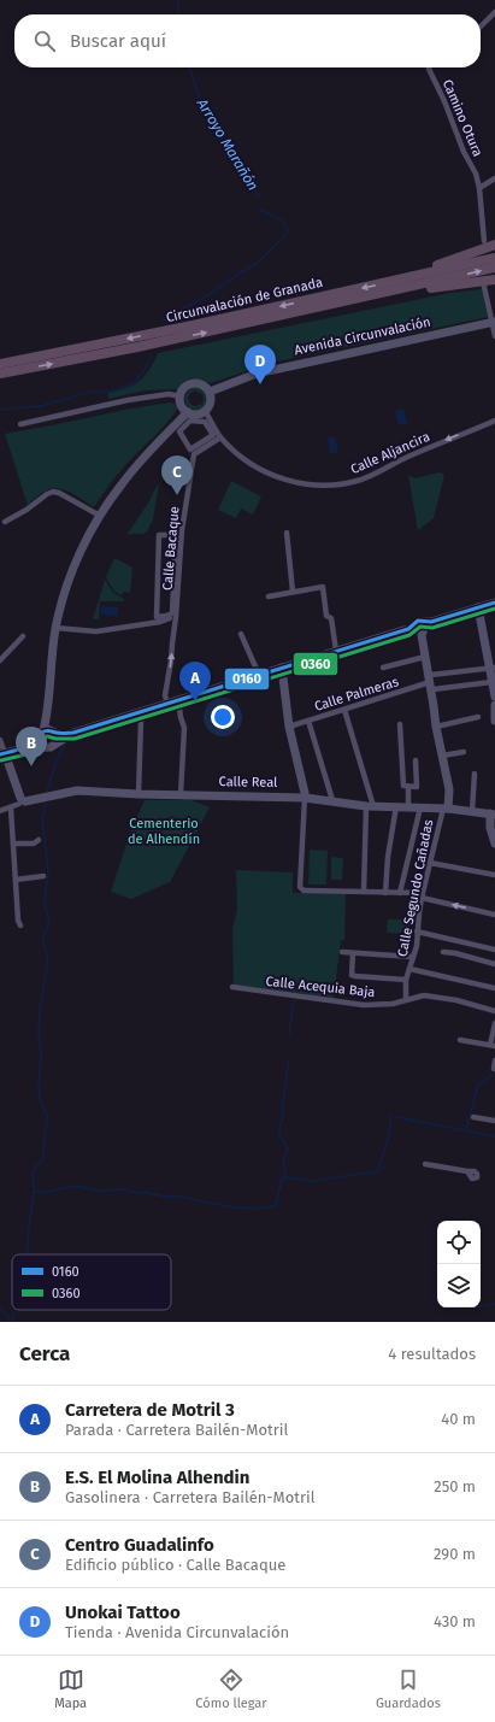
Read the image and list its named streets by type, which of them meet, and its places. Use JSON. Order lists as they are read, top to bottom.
{
  "streets": {
    "highway": ["Circunvalación de Granada"],
    "street": [
      "Camino Otura",
      "Avenida Circunvalación",
      "Calle Aljancira",
      "Calle Bacaque",
      "Calle Palmeras",
      "Calle Real",
      "Calle Segundo Cañadas",
      "Calle Acequia Baja"
    ]
  },
  "crossings": [
    ["Avenida Circunvalación", "Calle Aljancira"],
    ["Calle Aljancira", "Calle Bacaque"],
    ["Calle Real", "Calle Segundo Cañadas"],
    ["Calle Segundo Cañadas", "Calle Acequia Baja"]
  ],
  "one_way": ["Calle Aljancira"],
  "water": ["Arroyo Marañón"],
  "parks": ["Cementerio de Alhendín"],
  "lines": ["transit line 0160", "transit line 0360"],
  "legend": ["0160", "0360"],
  "page": {
    "search": "Buscar aquí",
    "pins": [
      "D",
      "C",
      "A",
      "B"
    ],
    "heading": ["Cerca", "4 resultados"],
    "list": [
      {
        "mark": "A",
        "name": "Carretera de Motril 3",
        "note": "Parada · Carretera Bailén-Motril",
        "value": "40 m"
      },
      {
        "mark": "B",
        "name": "E.S. El Molina Alhendin",
        "note": "Gasolinera · Carretera Bailén-Motril",
        "value": "250 m"
      },
      {
        "mark": "C",
        "name": "Centro Guadalinfo",
        "note": "Edificio público · Calle Bacaque",
        "value": "290 m"
      },
      {
        "mark": "D",
        "name": "Unokai Tattoo",
        "note": "Tienda · Avenida Circunvalación",
        "value": "430 m"
      }
    ],
    "nav": ["Mapa", "Cómo llegar", "Guardados"]
  }
}
